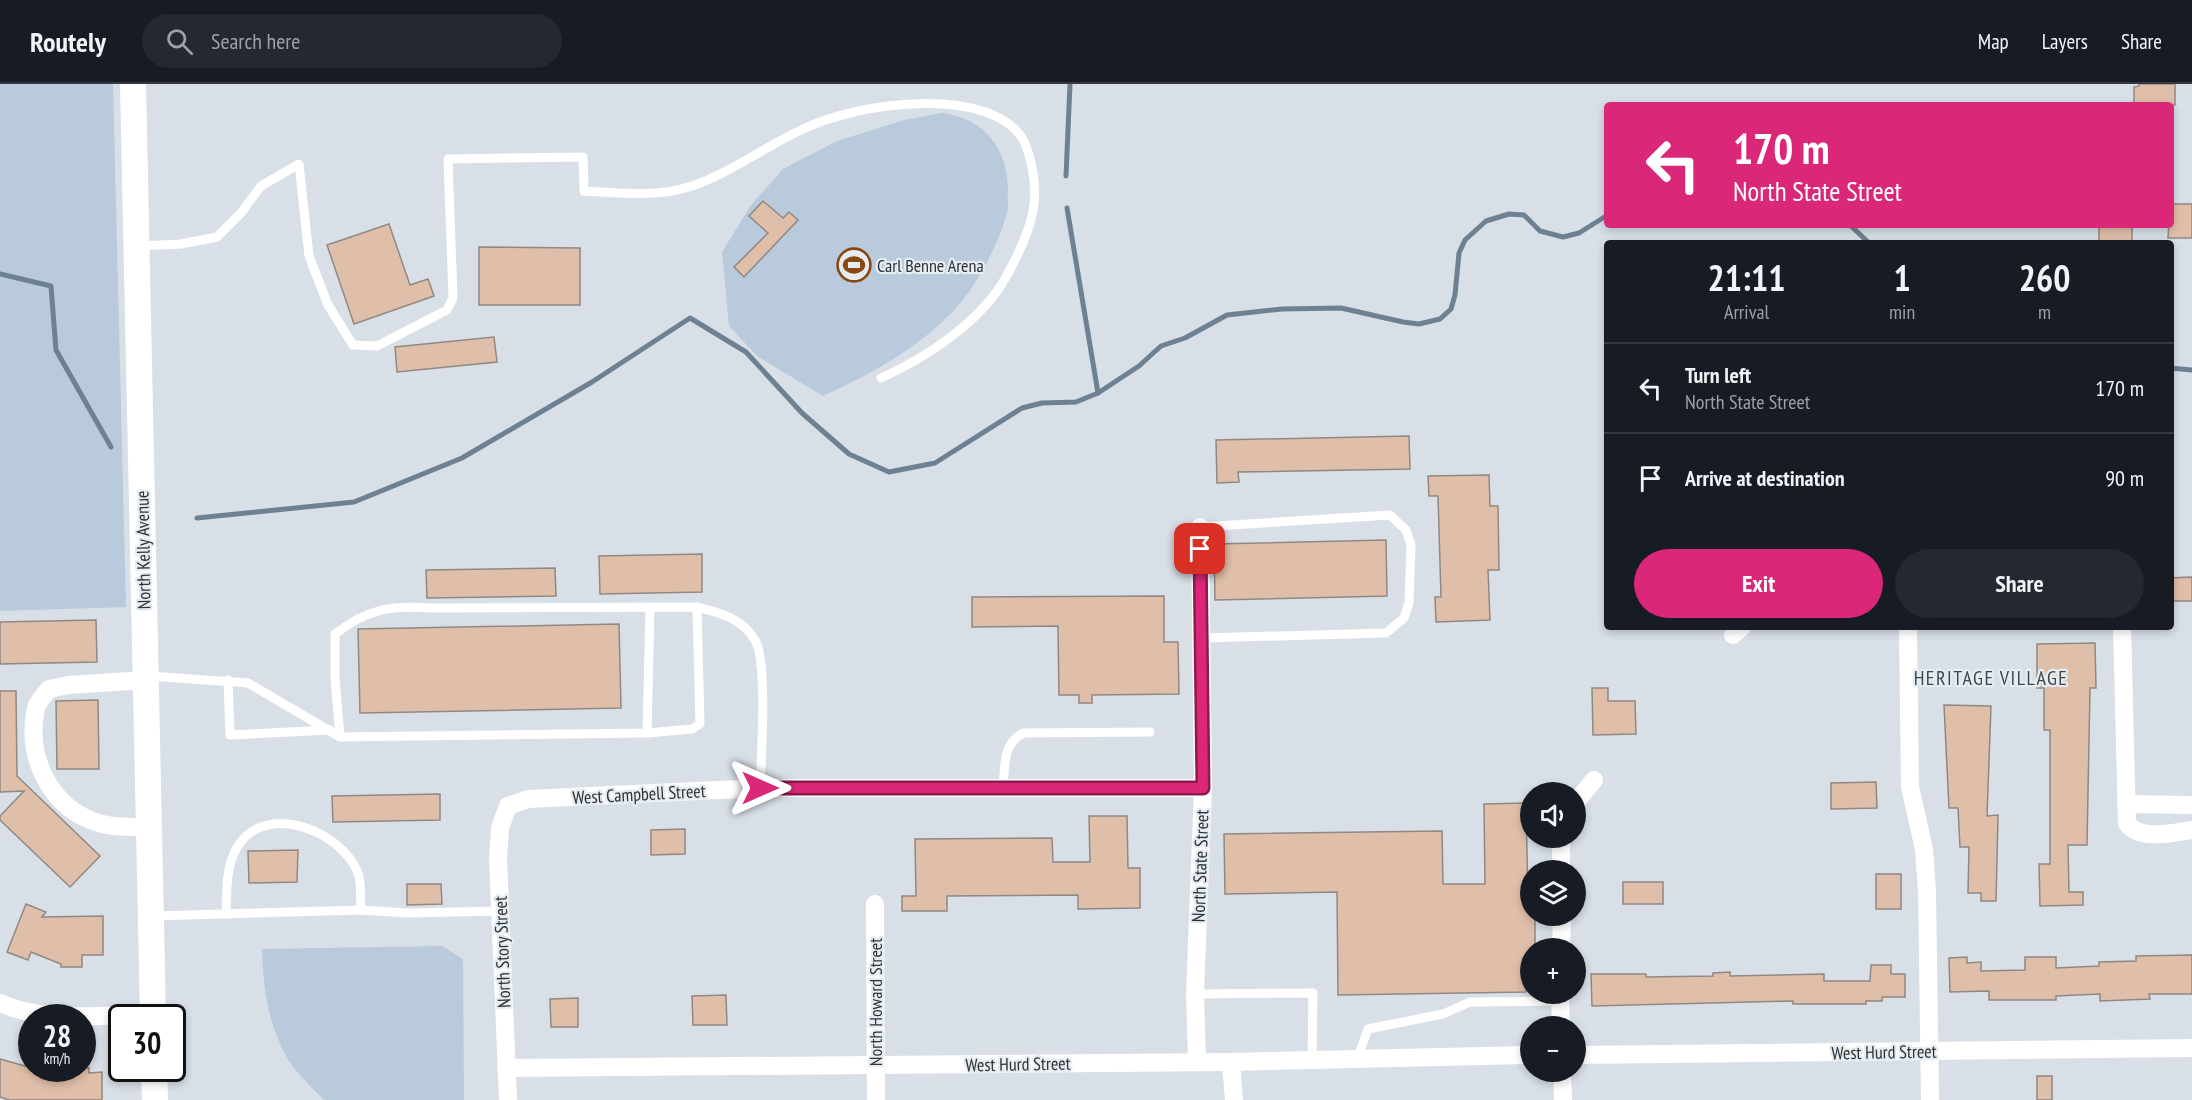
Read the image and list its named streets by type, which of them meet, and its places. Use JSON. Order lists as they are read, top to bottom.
{
  "streets": {
    "main road": ["North Kelly Avenue"],
    "street": [
      "West Campbell Street",
      "North State Street",
      "North Story Street",
      "North Howard Street",
      "West Hurd Street"
    ]
  },
  "crossings": [
    ["West Campbell Street", "North State Street"],
    ["West Campbell Street", "North Story Street"],
    ["North State Street", "West Hurd Street"],
    ["North Story Street", "West Hurd Street"],
    ["North Howard Street", "West Hurd Street"]
  ],
  "districts": ["HERITAGE VILLAGE"],
  "places": {
    "sports": ["Carl Benne Arena"]
  },
  "page": {
    "header": "Routely",
    "search": "Search here",
    "nav": ["Map", "Layers", "Share"],
    "turn": ["170 m", "North State Street"],
    "eta": [
      "21:11",
      "Arrival",
      "1",
      "min",
      "260",
      "m"
    ],
    "list": [
      {
        "name": "Turn left",
        "note": "North State Street",
        "value": "170 m"
      },
      {
        "name": "Arrive at destination",
        "value": "90 m"
      }
    ],
    "buttons": ["Exit", "Share"],
    "map_buttons": ["+", "−"],
    "speed": "28 km/h",
    "limit": "30"
  }
}
